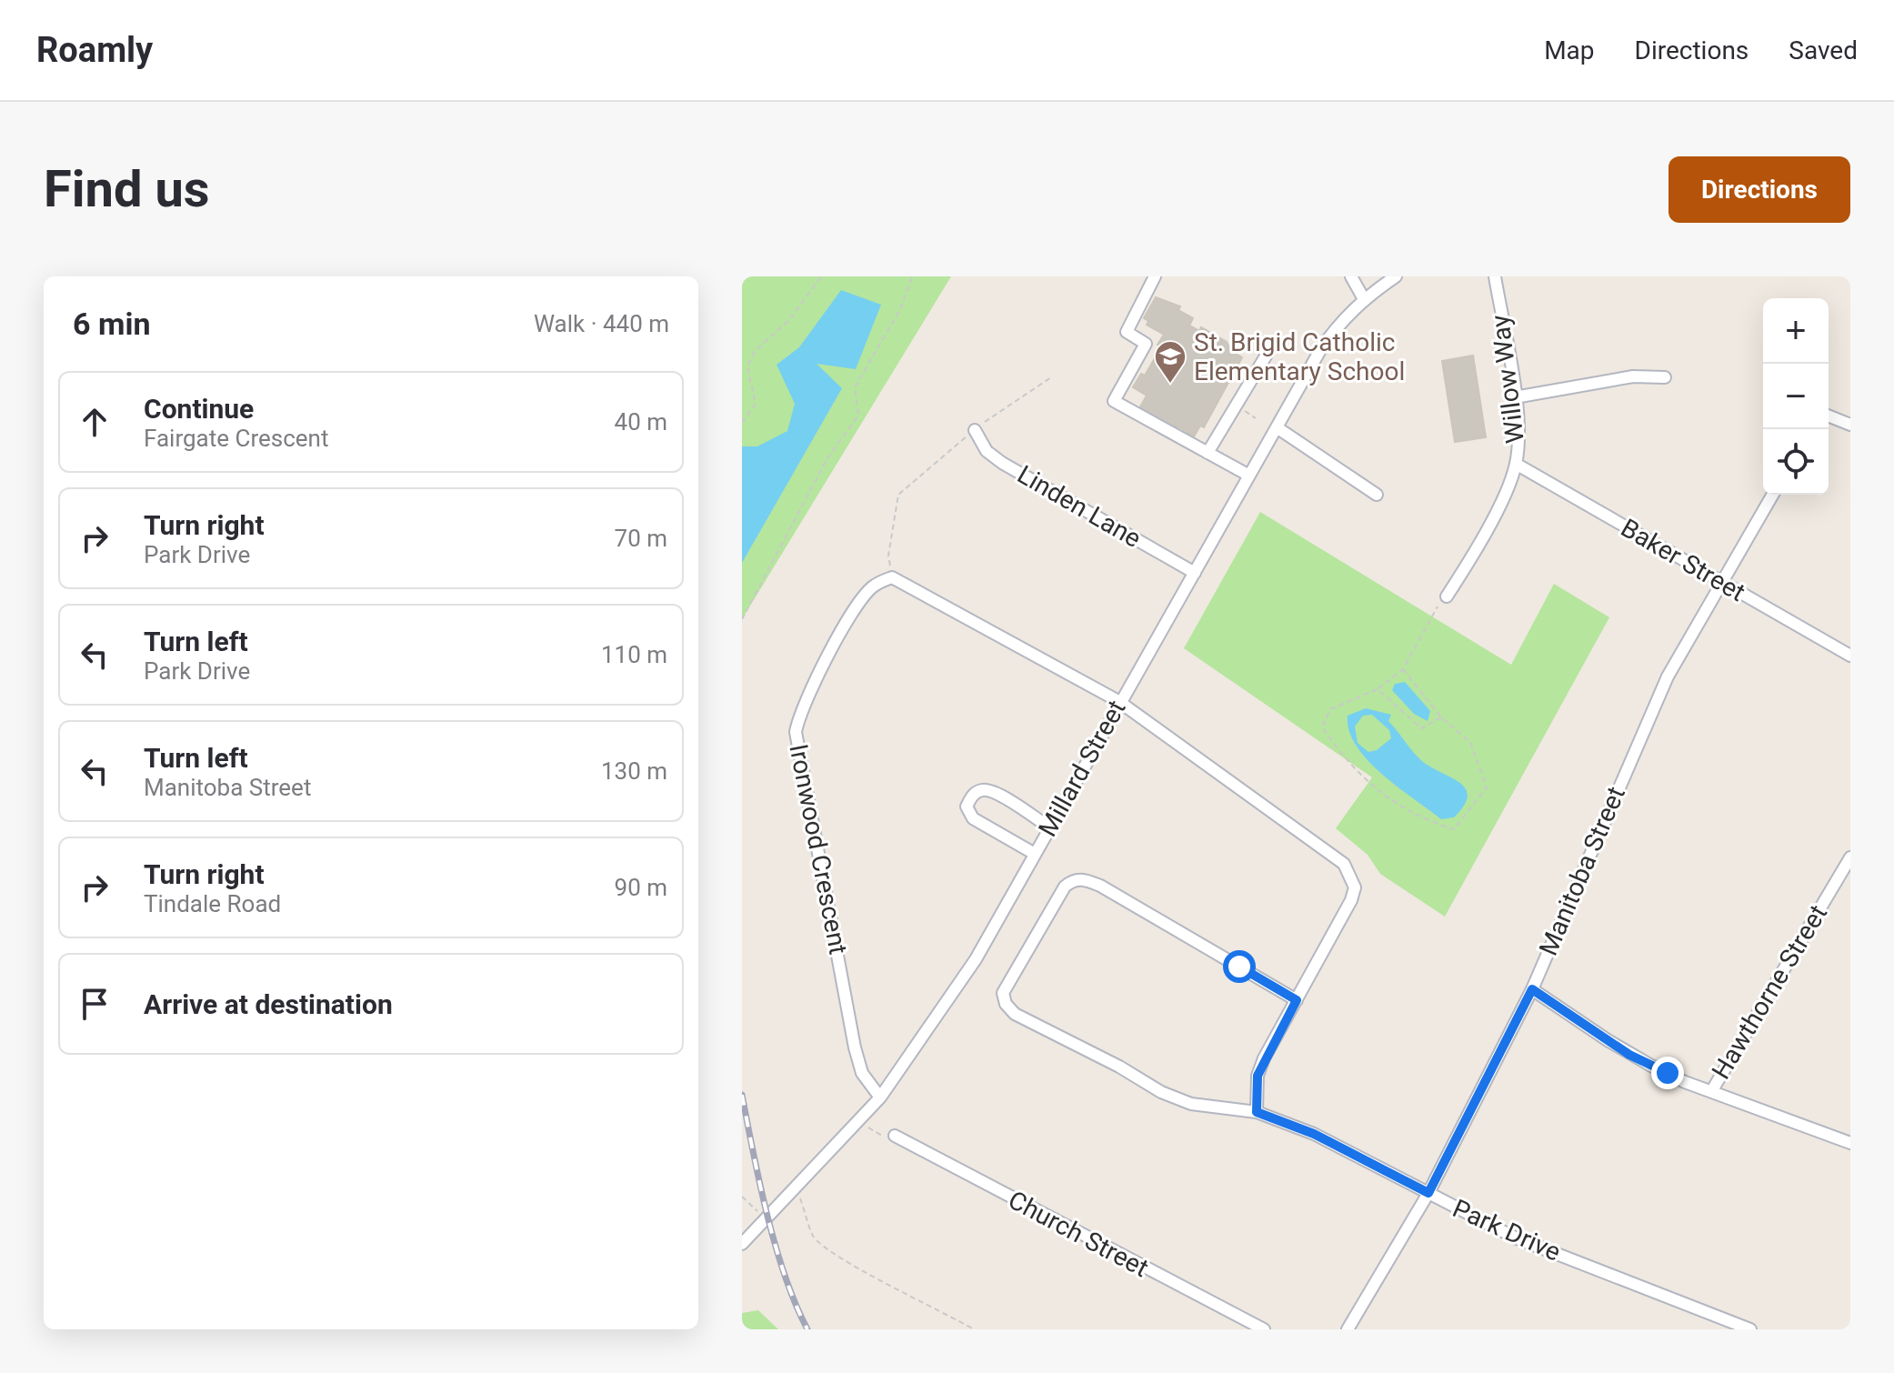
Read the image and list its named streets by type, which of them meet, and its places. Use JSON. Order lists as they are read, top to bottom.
{
  "streets": {
    "street": [
      "Willow Way",
      "Linden Lane",
      "Baker Street",
      "Millard Street",
      "Ironwood Crescent",
      "Manitoba Street",
      "Hawthorne Street",
      "Park Drive",
      "Church Street"
    ]
  },
  "crossings": [
    ["Willow Way", "Baker Street"],
    ["Linden Lane", "Millard Street"],
    ["Baker Street", "Manitoba Street"],
    ["Millard Street", "Ironwood Crescent"],
    ["Manitoba Street", "Park Drive"]
  ],
  "places": {
    "school or university": ["St. Brigid Catholic Elementary School"]
  },
  "page": {
    "header": "Roamly",
    "nav": ["Map", "Directions", "Saved"],
    "buttons": "Directions",
    "title": "Find us",
    "heading": ["6 min", "Walk · 440 m"],
    "map_buttons": ["+", "−"],
    "list": [
      ["Continue", "Fairgate Crescent", "40 m"],
      ["Turn right", "Park Drive", "70 m"],
      ["Turn left", "Park Drive", "110 m"],
      ["Turn left", "Manitoba Street", "130 m"],
      ["Turn right", "Tindale Road", "90 m"],
      "Arrive at destination"
    ]
  }
}
